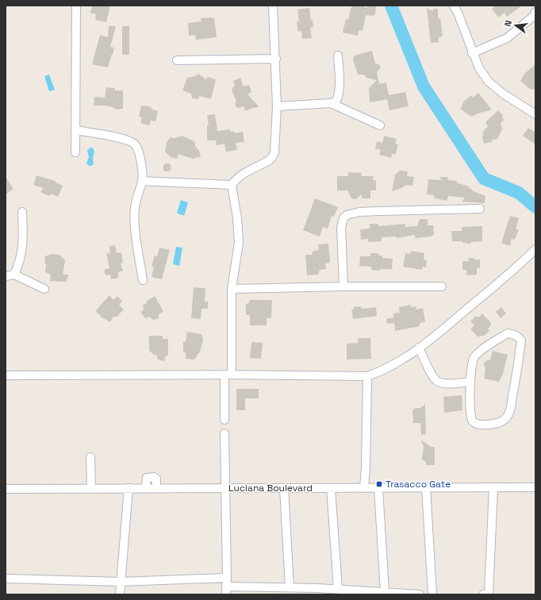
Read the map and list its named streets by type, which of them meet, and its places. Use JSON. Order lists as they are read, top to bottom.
{
  "streets": {
    "street": ["Luciana Boulevard"]
  },
  "places": {
    "transit": ["Trasacco Gate"]
  },
  "north": "left"
}
